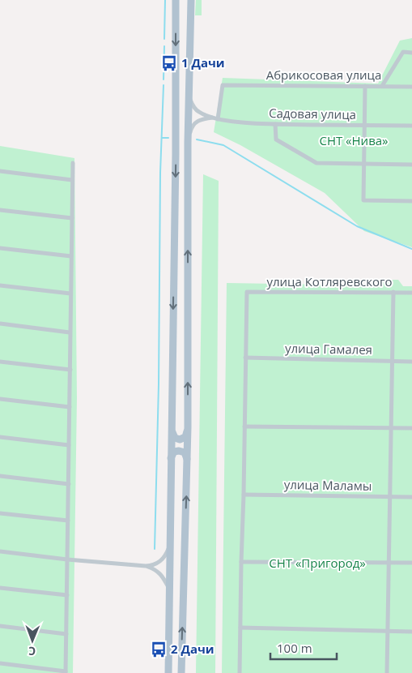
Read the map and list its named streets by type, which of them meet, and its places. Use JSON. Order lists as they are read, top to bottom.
{
  "streets": {
    "street": [
      "Абрикосовая улица",
      "Садовая улица",
      "улица Котляревского",
      "улица Гамалея",
      "улица Маламы"
    ]
  },
  "crossings": [
    ["Абрикосовая улица", "Садовая улица"],
    ["улица Котляревского", "улица Гамалея"]
  ],
  "parks": ["СНТ «Нива»", "СНТ «Пригород»"],
  "places": {
    "bus stop": ["1 Дачи", "2 Дачи"]
  },
  "scale_bar": "100 m",
  "north": "bottom"
}
